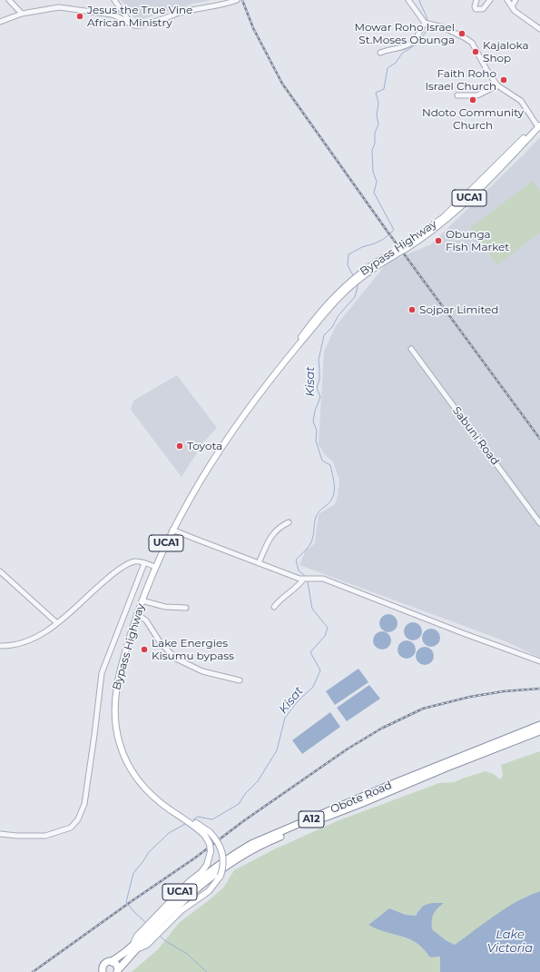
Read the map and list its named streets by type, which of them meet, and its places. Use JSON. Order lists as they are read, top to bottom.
{
  "streets": {
    "highway": ["Obote Road", "A12"],
    "main road": ["UCA1", "Bypass Highway"],
    "street": ["Sabuni Road"]
  },
  "crossings": [
    ["UCA1", "Bypass Highway"],
    ["UCA1", "Obote Road"],
    ["Obote Road", "A12"]
  ],
  "water": ["Kisat", "Lake Victoria"],
  "places": [
    "Jesus the True Vine African Ministry",
    "Mowar Roho Israel St.Moses Obunga",
    "Kajaloka Shop",
    "Faith Roho Israel Church",
    "Ndoto Community Church",
    "Obunga Fish Market",
    "Sojpar Limited",
    "Toyota",
    "Lake Energies Kisumu bypass"
  ]
}
